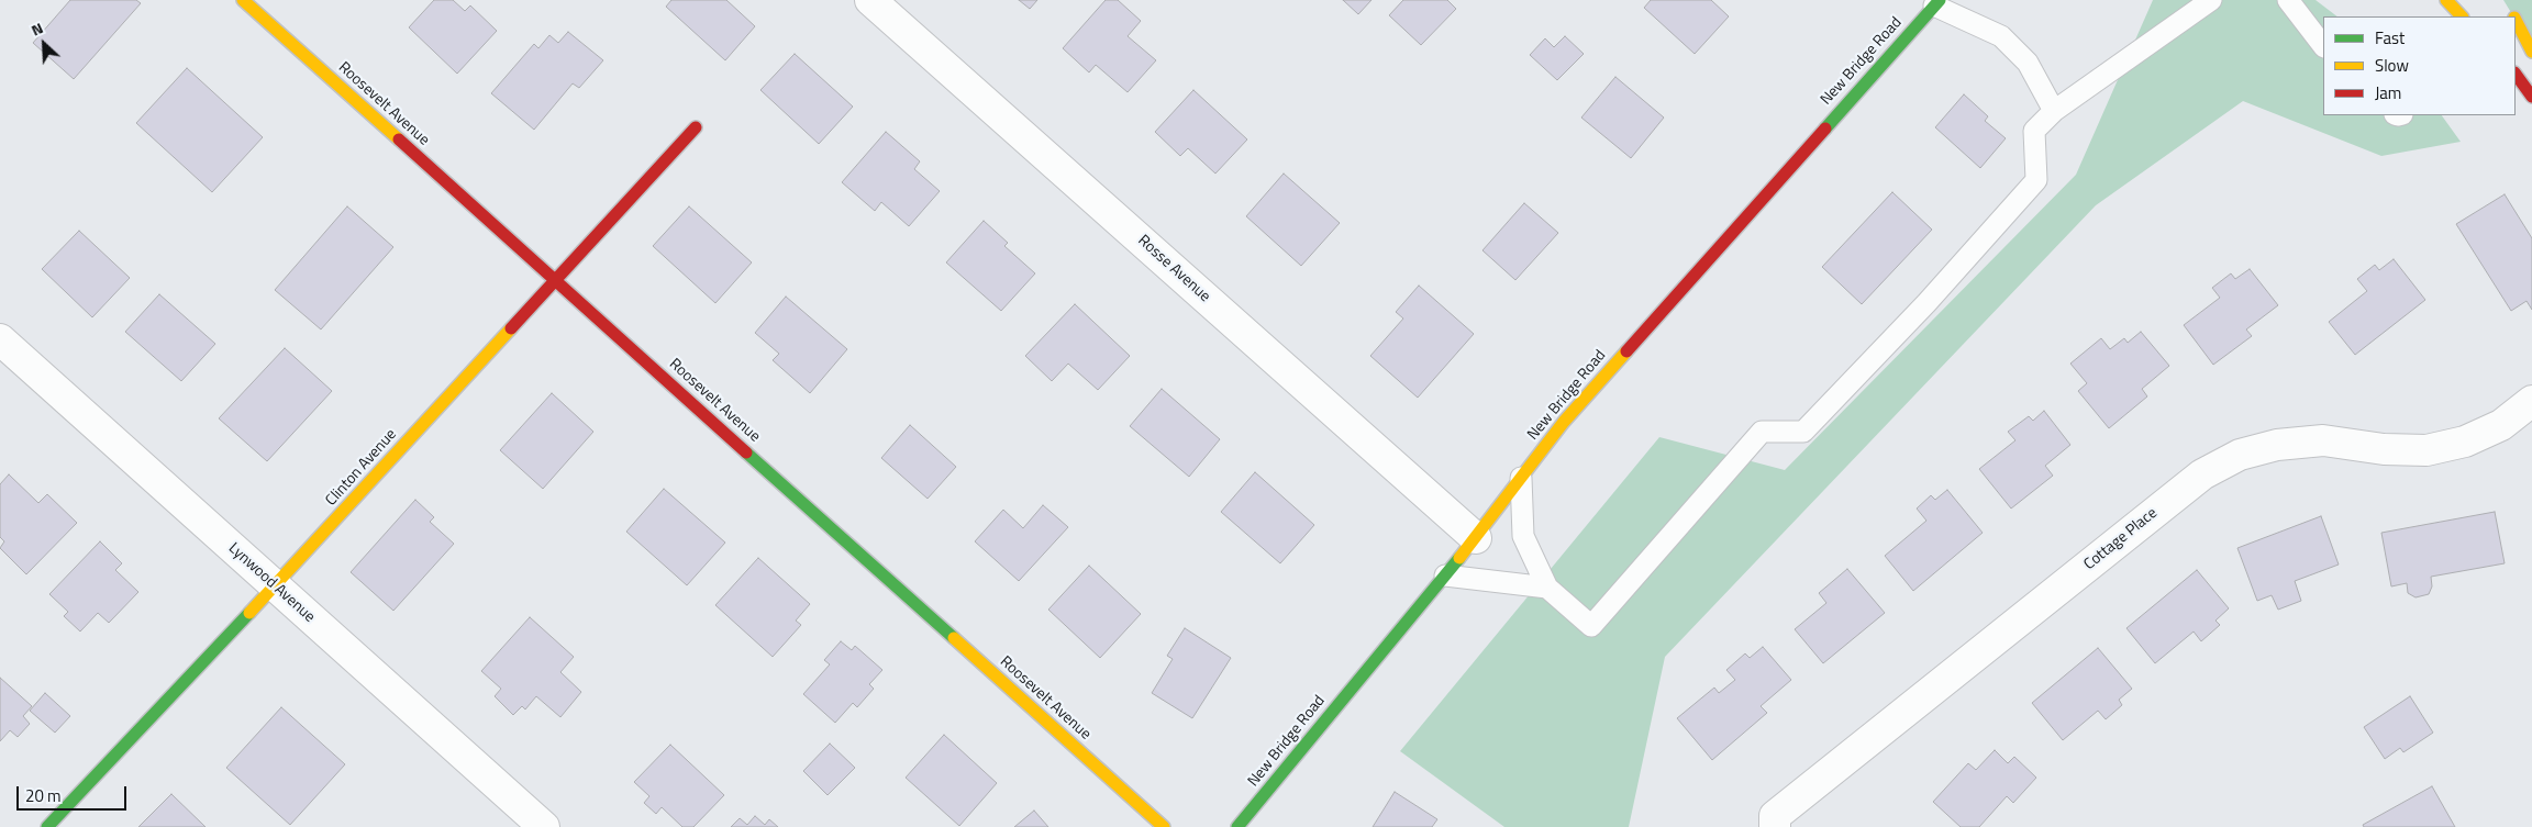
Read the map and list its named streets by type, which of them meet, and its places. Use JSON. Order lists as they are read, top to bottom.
{
  "streets": {
    "street": [
      "New Bridge Road",
      "Roosevelt Avenue",
      "Rosse Avenue",
      "Clinton Avenue",
      "Cottage Place",
      "Lynwood Avenue"
    ]
  },
  "crossings": [
    ["New Bridge Road", "Rosse Avenue"],
    ["Roosevelt Avenue", "Clinton Avenue"],
    ["Clinton Avenue", "Lynwood Avenue"]
  ],
  "legend": ["Fast", "Slow", "Jam"],
  "scale_bar": "20 m",
  "north": "top left"
}
